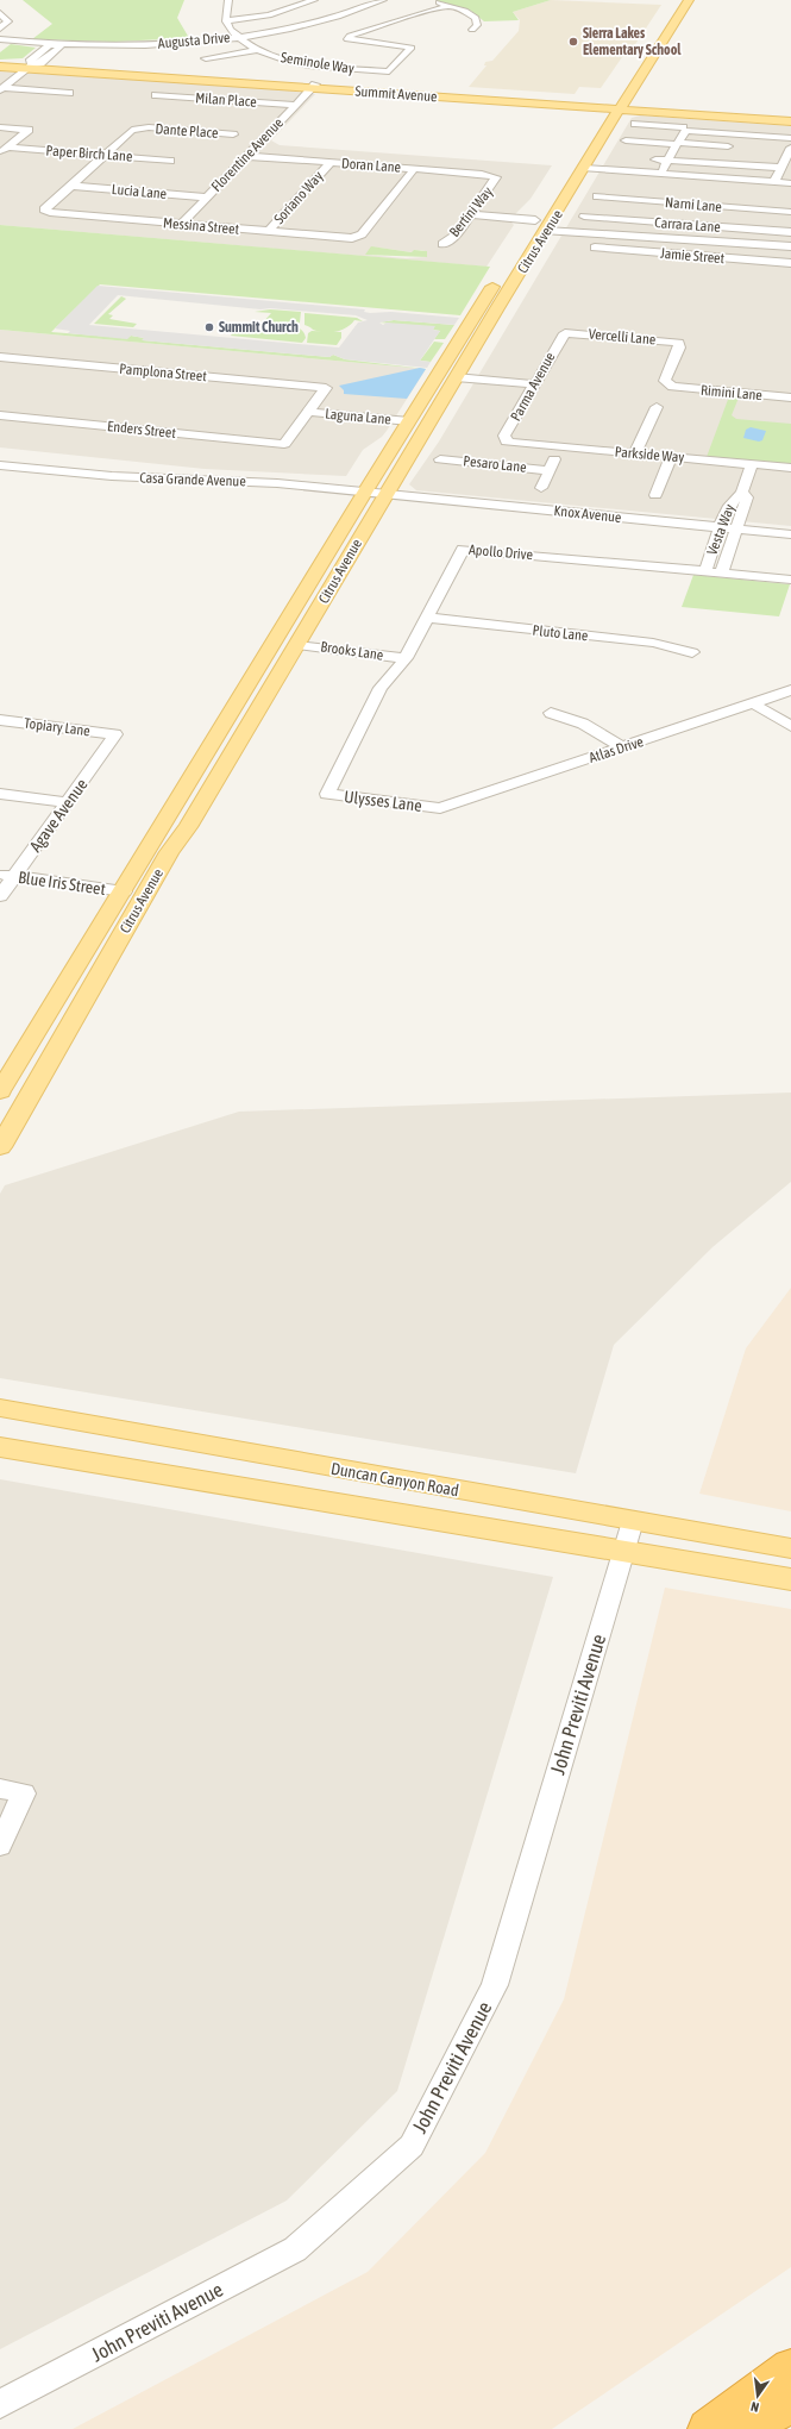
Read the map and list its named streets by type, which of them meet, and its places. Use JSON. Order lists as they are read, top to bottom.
{
  "streets": {
    "main road": ["Summit Avenue", "Citrus Avenue", "Duncan Canyon Road"],
    "street": [
      "Augusta Drive",
      "Seminole Way",
      "Milan Place",
      "Dante Place",
      "Paper Birch Lane",
      "Florentine Avenue",
      "Doran Lane",
      "Lucia Lane",
      "Soriano Way",
      "Narni Lane",
      "Bertini Way",
      "Carrara Lane",
      "Messina Street",
      "Jamie Street",
      "Vercelli Lane",
      "Pamplona Street",
      "Parma Avenue",
      "Rimini Lane",
      "Laguna Lane",
      "Enders Street",
      "Parkside Way",
      "Pesaro Lane",
      "Casa Grande Avenue",
      "Knox Avenue",
      "Vesta Way",
      "Apollo Drive",
      "Pluto Lane",
      "Brooks Lane",
      "Topiary Lane",
      "Atlas Drive",
      "Ulysses Lane",
      "Agave Avenue",
      "Blue Iris Street",
      "John Previti Avenue"
    ]
  },
  "crossings": [
    ["Augusta Drive", "Seminole Way"],
    ["Summit Avenue", "Florentine Avenue"],
    ["Summit Avenue", "Citrus Avenue"],
    ["Milan Place", "Florentine Avenue"],
    ["Dante Place", "Paper Birch Lane"],
    ["Florentine Avenue", "Doran Lane"],
    ["Florentine Avenue", "Lucia Lane"],
    ["Florentine Avenue", "Messina Street"],
    ["Doran Lane", "Soriano Way"],
    ["Doran Lane", "Bertini Way"],
    ["Doran Lane", "Messina Street"],
    ["Lucia Lane", "Messina Street"],
    ["Soriano Way", "Messina Street"],
    ["Citrus Avenue", "Laguna Lane"],
    ["Citrus Avenue", "Casa Grande Avenue"],
    ["Citrus Avenue", "Knox Avenue"],
    ["Citrus Avenue", "Brooks Lane"],
    ["Citrus Avenue", "Blue Iris Street"],
    ["Vercelli Lane", "Parma Avenue"],
    ["Vercelli Lane", "Rimini Lane"],
    ["Pamplona Street", "Laguna Lane"],
    ["Pamplona Street", "Enders Street"],
    ["Parma Avenue", "Parkside Way"],
    ["Laguna Lane", "Enders Street"],
    ["Parkside Way", "Vesta Way"],
    ["Casa Grande Avenue", "Knox Avenue"],
    ["Knox Avenue", "Vesta Way"],
    ["Vesta Way", "Apollo Drive"],
    ["Apollo Drive", "Pluto Lane"],
    ["Apollo Drive", "Brooks Lane"],
    ["Apollo Drive", "Ulysses Lane"],
    ["Topiary Lane", "Agave Avenue"],
    ["Atlas Drive", "Ulysses Lane"],
    ["Agave Avenue", "Blue Iris Street"],
    ["Duncan Canyon Road", "John Previti Avenue"]
  ],
  "places": ["Sierra Lakes Elementary School", "Summit Church"],
  "north": "bottom"
}
